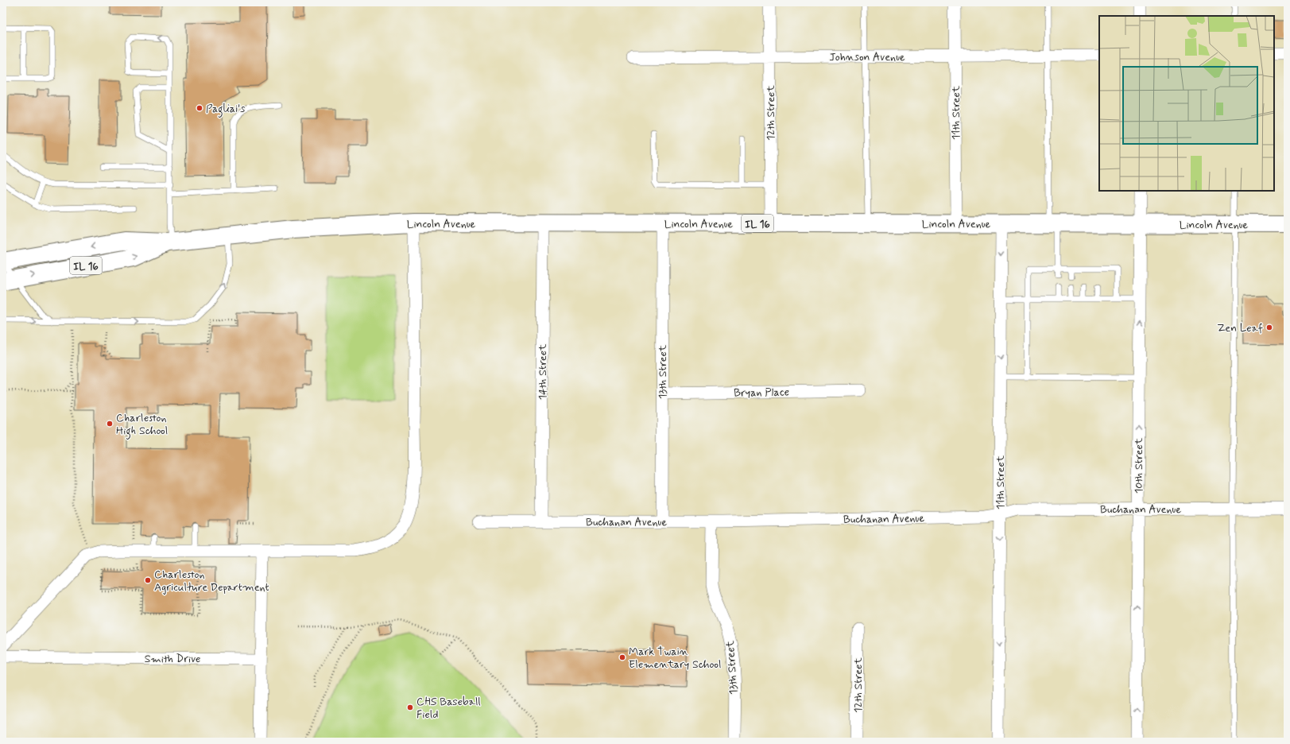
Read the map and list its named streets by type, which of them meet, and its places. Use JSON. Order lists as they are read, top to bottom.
{
  "streets": {
    "main road": ["Lincoln Avenue", "IL 16"],
    "street": [
      "Johnson Avenue",
      "12th Street",
      "11th Street",
      "14th Street",
      "13th Street",
      "Bryan Place",
      "10th Street",
      "Buchanan Avenue",
      "Smith Drive"
    ]
  },
  "crossings": [
    ["Johnson Avenue", "12th Street"],
    ["Johnson Avenue", "11th Street"],
    ["12th Street", "Lincoln Avenue"],
    ["11th Street", "Lincoln Avenue"],
    ["11th Street", "Buchanan Avenue"],
    ["Lincoln Avenue", "14th Street"],
    ["Lincoln Avenue", "13th Street"],
    ["Lincoln Avenue", "10th Street"],
    ["14th Street", "Buchanan Avenue"],
    ["13th Street", "Bryan Place"],
    ["13th Street", "Buchanan Avenue"],
    ["10th Street", "Buchanan Avenue"]
  ],
  "one_way": ["11th Street", "10th Street"],
  "places": [
    "Pagliai's",
    "Zen Leaf",
    "Charleston High School",
    "Charleston Agriculture Department",
    "Mark Twain Elementary School",
    "CHS Baseball Field"
  ]
}
